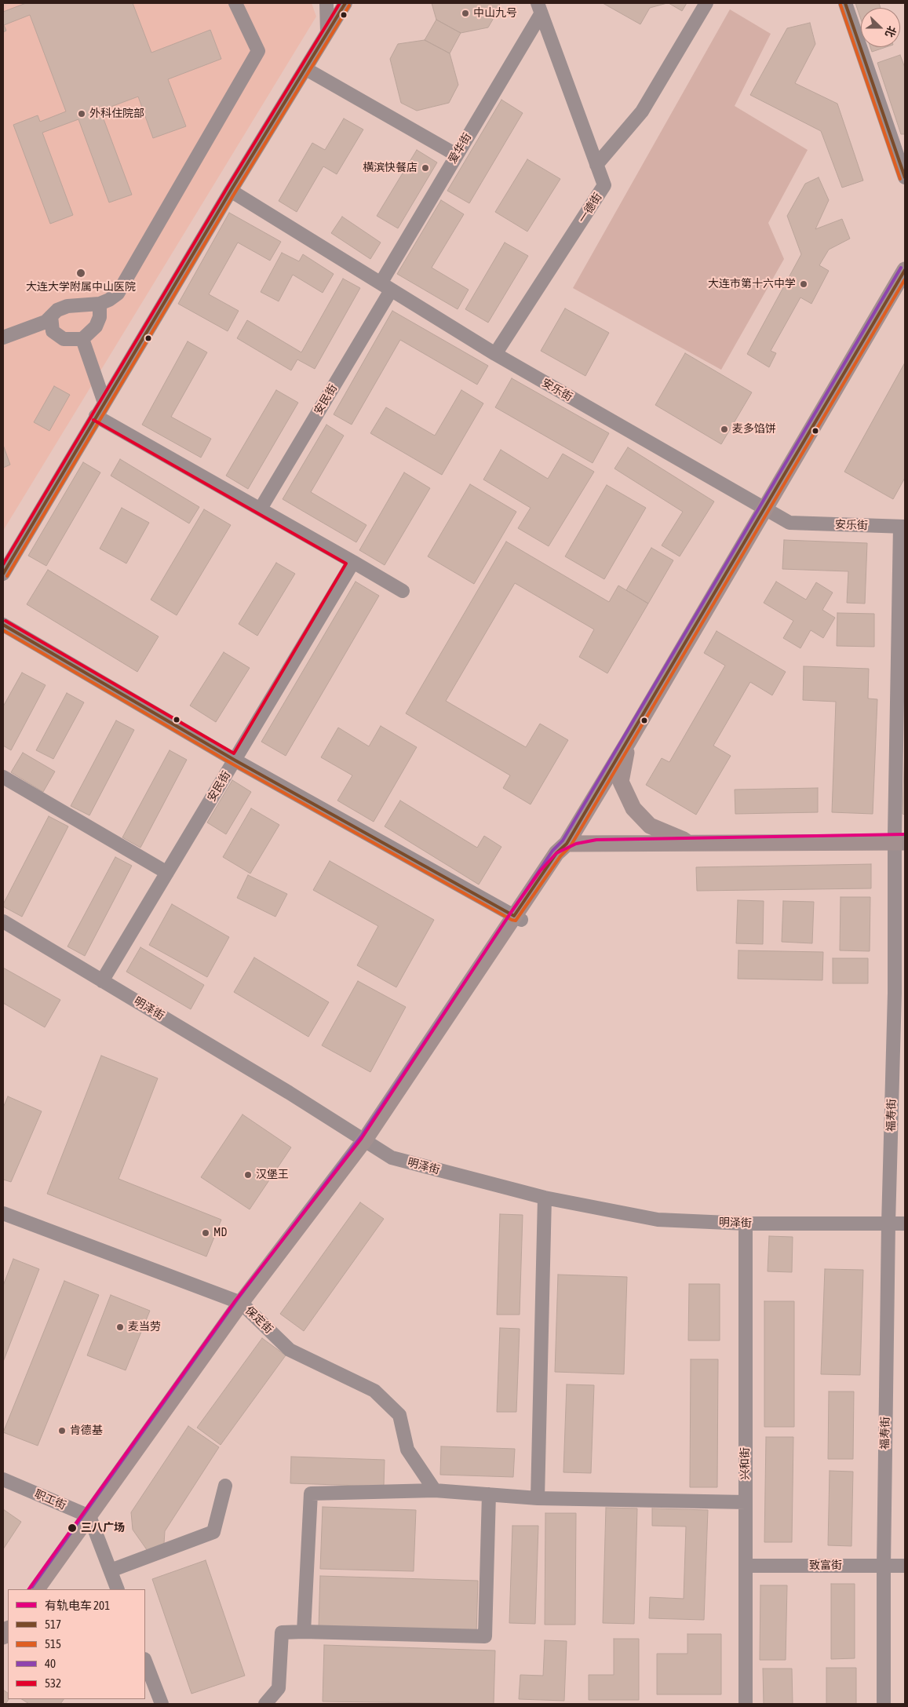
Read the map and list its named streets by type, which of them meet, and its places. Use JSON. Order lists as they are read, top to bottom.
{
  "streets": {
    "street": [
      "爱华街",
      "一德街",
      "安乐街",
      "安民街",
      "明泽街",
      "福寿街",
      "保定街",
      "兴和街",
      "职工街",
      "致富街"
    ]
  },
  "crossings": [
    ["爱华街", "一德街"],
    ["爱华街", "安乐街"],
    ["爱华街", "安民街"],
    ["一德街", "安乐街"],
    ["安乐街", "安民街"],
    ["安乐街", "福寿街"],
    ["安民街", "明泽街"],
    ["明泽街", "福寿街"],
    ["明泽街", "兴和街"],
    ["福寿街", "致富街"],
    ["兴和街", "致富街"]
  ],
  "places": [
    "中山九号",
    "外科住院部",
    "横滨快餐店",
    "大连大学附属中山医院",
    "大连市第十六中学",
    "麦多馅饼",
    "汉堡王",
    "MD",
    "麦当劳",
    "肯德基",
    "三八广场"
  ],
  "lines": [
    "transit line 517",
    "transit line 532",
    "transit line 515",
    "transit line 40",
    "tram line 201"
  ],
  "legend": [
    "有轨电车 201",
    "517",
    "515",
    "40",
    "532"
  ],
  "north": "right"
}
